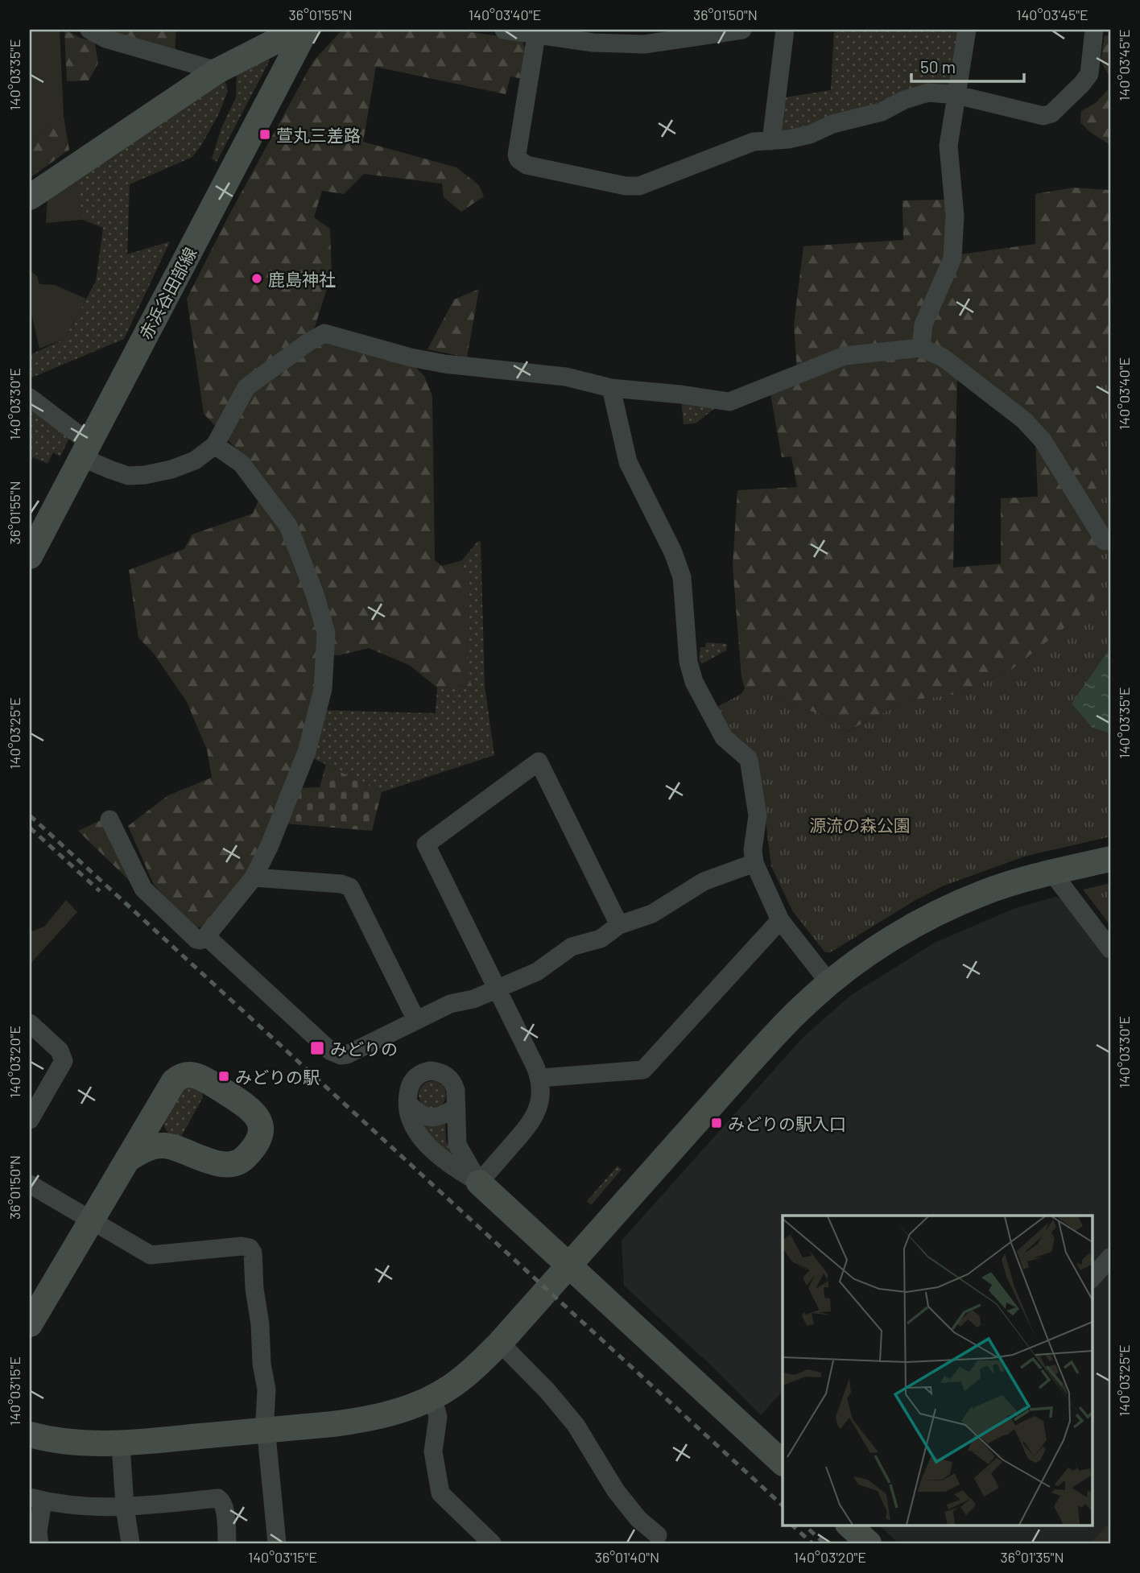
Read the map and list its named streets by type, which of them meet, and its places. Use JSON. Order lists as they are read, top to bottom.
{
  "streets": {
    "street": ["赤浜谷田部線"]
  },
  "parks": ["源流の森公園"],
  "places": {
    "transit": [
      "萱丸三差路",
      "みどりの",
      "みどりの駅",
      "みどりの駅入口"
    ],
    "other": ["鹿島神社"]
  },
  "scale_bar": "50 m",
  "coordinates": [
    "36°01'55\"N",
    "140°03'40\"E",
    "36°01'50\"N",
    "140°03'45\"E",
    "140°03'35\"E",
    "140°03'30\"E",
    "140°03'25\"E",
    "140°03'20\"E",
    "140°03'15\"E",
    "36°01'40\"N",
    "36°01'35\"N"
  ]
}
